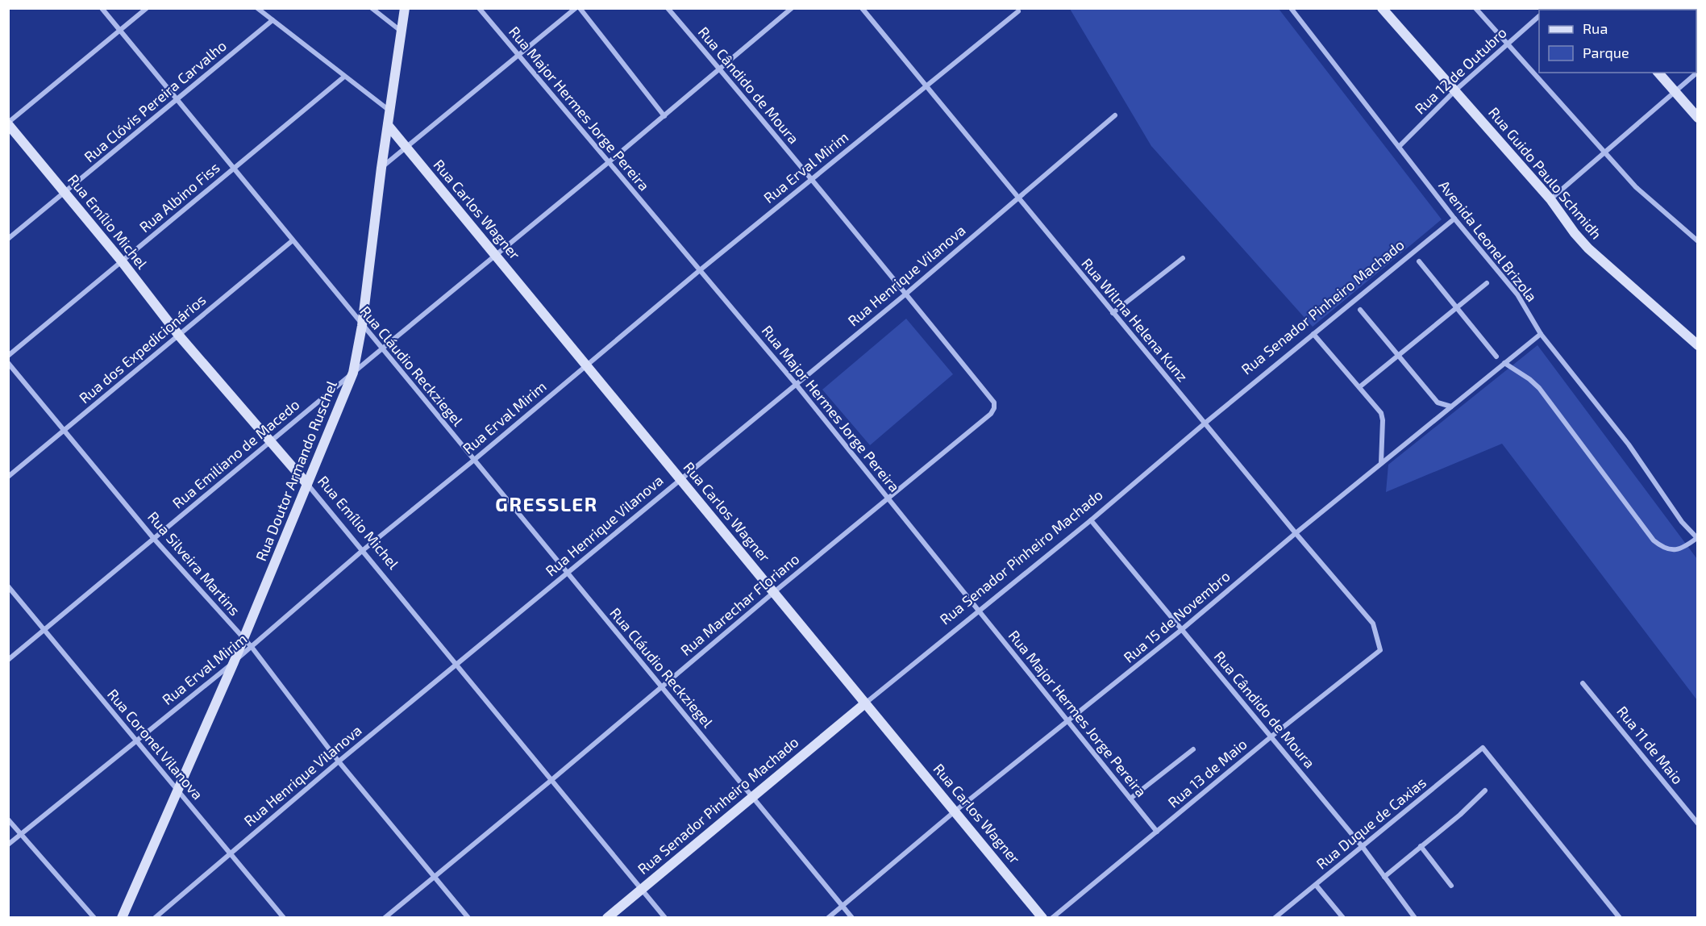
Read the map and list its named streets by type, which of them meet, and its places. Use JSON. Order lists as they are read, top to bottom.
{
  "streets": {
    "main road": [
      "Rua Guido Paulo Schmidh",
      "Rua Carlos Wagner",
      "Rua Emílio Michel",
      "Rua Senador Pinheiro Machado",
      "Rua Doutor Armando Ruschel"
    ],
    "street": [
      "Rua 12 de Outubro",
      "Rua Cândido de Moura",
      "Rua Clóvis Pereira Carvalho",
      "Rua Major Hermes Jorge Pereira",
      "Rua Erval Mirim",
      "Rua Albino Fiss",
      "Avenida Leonel Brizola",
      "Rua Henrique Vilanova",
      "Rua Wilma Helena Kunz",
      "Rua dos Expedicionários",
      "Rua Cláudio Reckziegel",
      "Rua Emiliano de Macedo",
      "Rua Silveira Martins",
      "Rua Marechar Floriano",
      "Rua 15 de Novembro",
      "Rua Coronel Vilanova",
      "Rua 11 de Maio",
      "Rua 13 de Maio",
      "Rua Duque de Caxias"
    ]
  },
  "crossings": [
    ["Rua 12 de Outubro", "Rua Guido Paulo Schmidh"],
    ["Rua 12 de Outubro", "Avenida Leonel Brizola"],
    ["Rua Cândido de Moura", "Rua Erval Mirim"],
    ["Rua Cândido de Moura", "Rua Henrique Vilanova"],
    ["Rua Cândido de Moura", "Rua Senador Pinheiro Machado"],
    ["Rua Cândido de Moura", "Rua Emiliano de Macedo"],
    ["Rua Cândido de Moura", "Rua Marechar Floriano"],
    ["Rua Cândido de Moura", "Rua 15 de Novembro"],
    ["Rua Cândido de Moura", "Rua 13 de Maio"],
    ["Rua Cândido de Moura", "Rua Duque de Caxias"],
    ["Rua Clóvis Pereira Carvalho", "Rua Emílio Michel"],
    ["Rua Clóvis Pereira Carvalho", "Rua Cláudio Reckziegel"],
    ["Rua Major Hermes Jorge Pereira", "Rua Erval Mirim"],
    ["Rua Major Hermes Jorge Pereira", "Rua Henrique Vilanova"],
    ["Rua Major Hermes Jorge Pereira", "Rua Senador Pinheiro Machado"],
    ["Rua Major Hermes Jorge Pereira", "Rua Emiliano de Macedo"],
    ["Rua Major Hermes Jorge Pereira", "Rua Marechar Floriano"],
    ["Rua Major Hermes Jorge Pereira", "Rua 15 de Novembro"],
    ["Rua Major Hermes Jorge Pereira", "Rua 13 de Maio"],
    ["Rua Erval Mirim", "Rua Carlos Wagner"],
    ["Rua Erval Mirim", "Rua Emílio Michel"],
    ["Rua Erval Mirim", "Rua Wilma Helena Kunz"],
    ["Rua Erval Mirim", "Rua Cláudio Reckziegel"],
    ["Rua Erval Mirim", "Rua Doutor Armando Ruschel"],
    ["Rua Erval Mirim", "Rua Silveira Martins"],
    ["Rua Erval Mirim", "Rua Coronel Vilanova"],
    ["Rua Albino Fiss", "Rua Emílio Michel"],
    ["Rua Albino Fiss", "Rua Cláudio Reckziegel"],
    ["Rua Carlos Wagner", "Rua Henrique Vilanova"],
    ["Rua Carlos Wagner", "Rua Senador Pinheiro Machado"],
    ["Rua Carlos Wagner", "Rua Emiliano de Macedo"],
    ["Rua Carlos Wagner", "Rua Doutor Armando Ruschel"],
    ["Rua Carlos Wagner", "Rua Marechar Floriano"],
    ["Rua Carlos Wagner", "Rua 15 de Novembro"],
    ["Rua Emílio Michel", "Rua Henrique Vilanova"],
    ["Rua Emílio Michel", "Rua Senador Pinheiro Machado"],
    ["Rua Emílio Michel", "Rua dos Expedicionários"],
    ["Rua Emílio Michel", "Rua Emiliano de Macedo"],
    ["Rua Emílio Michel", "Rua Doutor Armando Ruschel"],
    ["Rua Emílio Michel", "Rua Marechar Floriano"],
    ["Avenida Leonel Brizola", "Rua Senador Pinheiro Machado"],
    ["Avenida Leonel Brizola", "Rua 15 de Novembro"],
    ["Rua Henrique Vilanova", "Rua Wilma Helena Kunz"],
    ["Rua Henrique Vilanova", "Rua Cláudio Reckziegel"],
    ["Rua Henrique Vilanova", "Rua Silveira Martins"],
    ["Rua Henrique Vilanova", "Rua Coronel Vilanova"],
    ["Rua Senador Pinheiro Machado", "Rua Wilma Helena Kunz"],
    ["Rua Senador Pinheiro Machado", "Rua Cláudio Reckziegel"],
    ["Rua Wilma Helena Kunz", "Rua 15 de Novembro"],
    ["Rua Wilma Helena Kunz", "Rua 13 de Maio"],
    ["Rua dos Expedicionários", "Rua Cláudio Reckziegel"],
    ["Rua dos Expedicionários", "Rua Silveira Martins"],
    ["Rua Cláudio Reckziegel", "Rua Emiliano de Macedo"],
    ["Rua Cláudio Reckziegel", "Rua Doutor Armando Ruschel"],
    ["Rua Cláudio Reckziegel", "Rua Marechar Floriano"],
    ["Rua Cláudio Reckziegel", "Rua 15 de Novembro"],
    ["Rua Emiliano de Macedo", "Rua Doutor Armando Ruschel"],
    ["Rua Emiliano de Macedo", "Rua Silveira Martins"],
    ["Rua Emiliano de Macedo", "Rua Coronel Vilanova"],
    ["Rua Doutor Armando Ruschel", "Rua Silveira Martins"],
    ["Rua Doutor Armando Ruschel", "Rua Coronel Vilanova"],
    ["Rua Silveira Martins", "Rua Marechar Floriano"]
  ],
  "districts": ["GRESSLER"],
  "legend": ["Rua", "Parque"]
}
